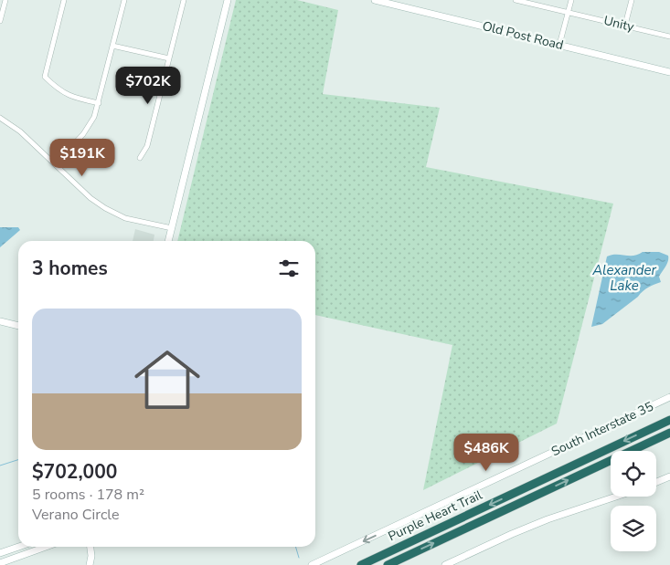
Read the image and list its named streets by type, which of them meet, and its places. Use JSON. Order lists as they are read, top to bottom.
{
  "streets": {
    "highway": ["Purple Heart Trail"],
    "main road": ["Old Post Road", "South Interstate 35"],
    "street": ["Unity"]
  },
  "one_way": ["South Interstate 35"],
  "water": ["Alexander Lake"],
  "page": {
    "price": ["$702K", "$191K", "$486K"],
    "heading": "3 homes",
    "list": [
      {
        "name": "$702,000",
        "note": "5 rooms · 178 m² · Verano Circle"
      }
    ]
  }
}
